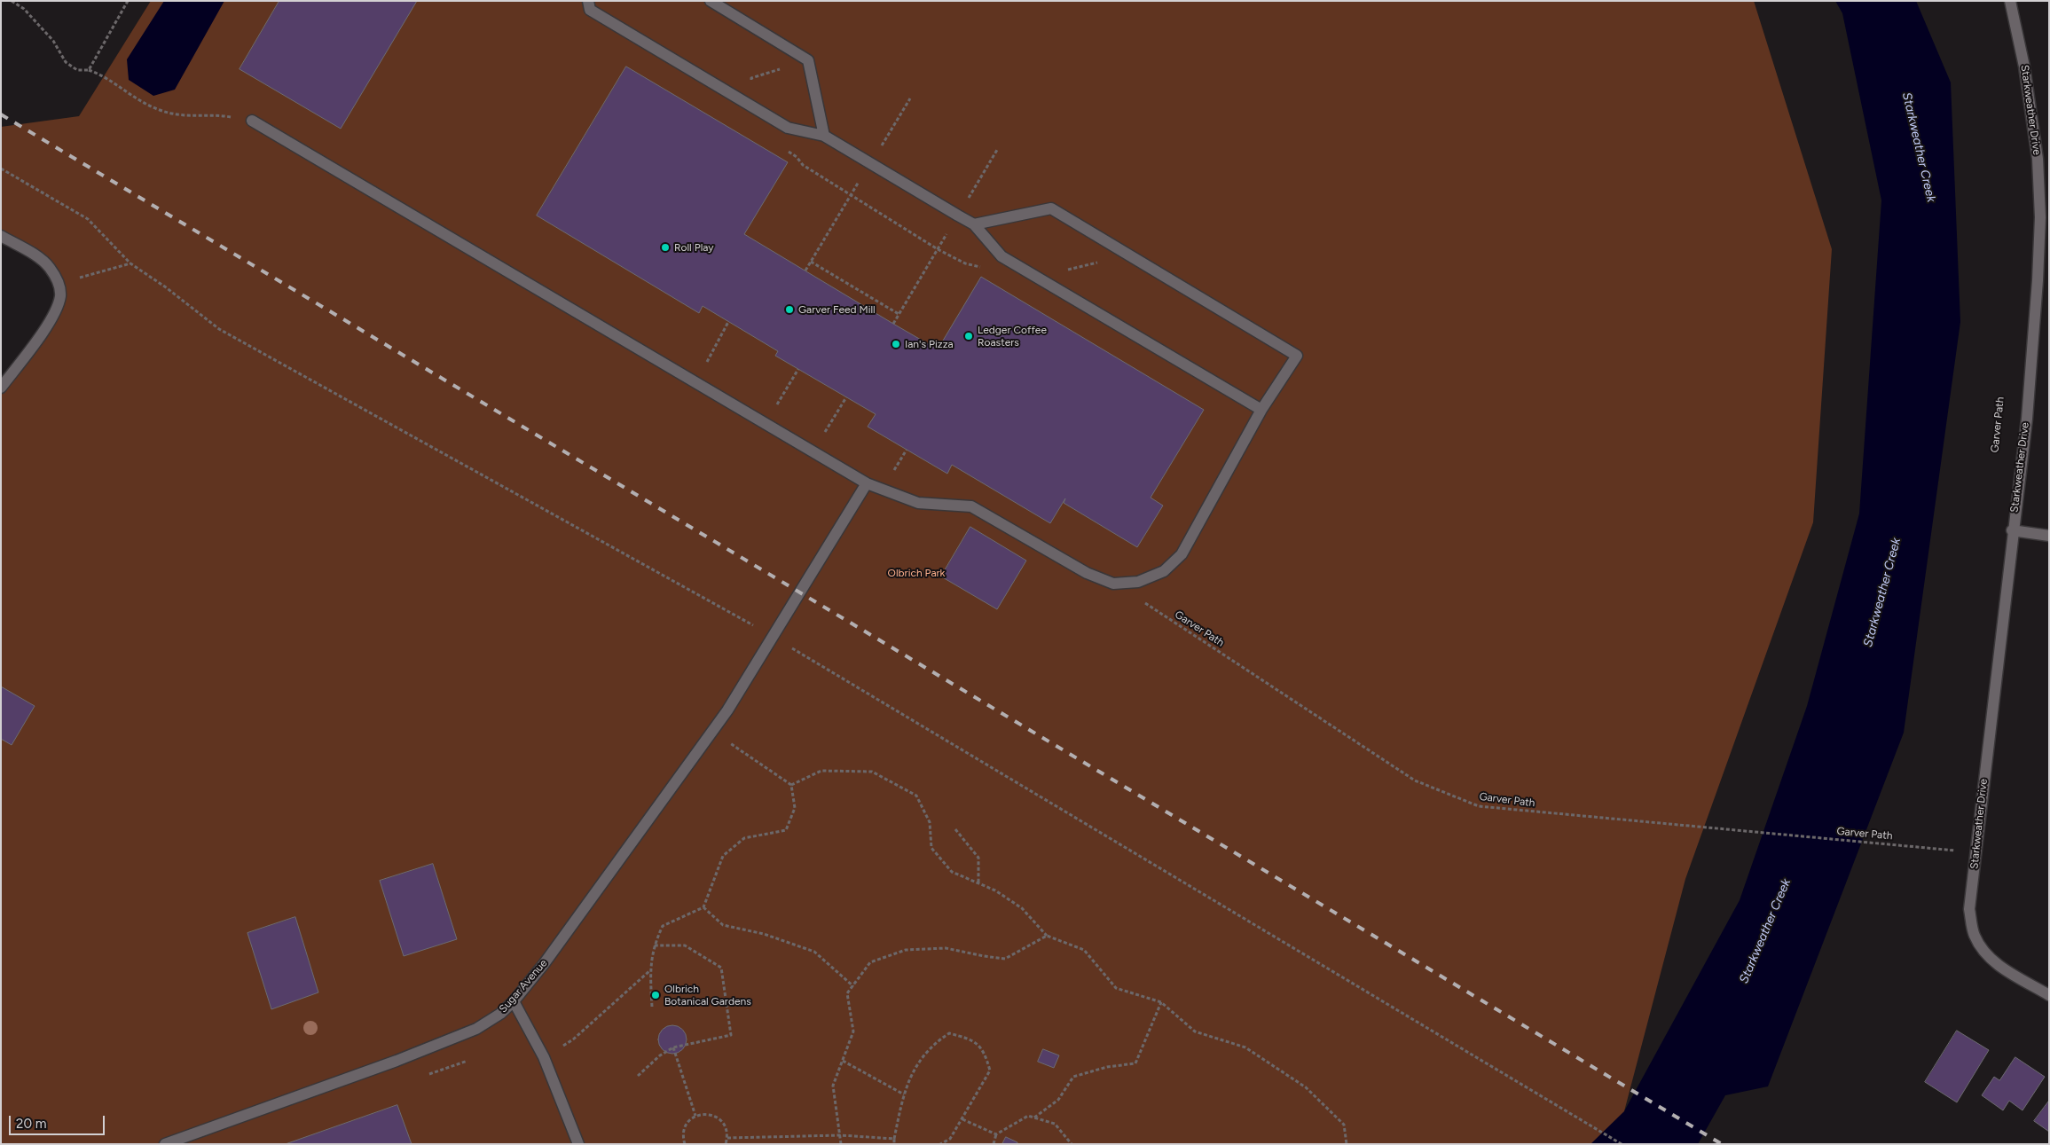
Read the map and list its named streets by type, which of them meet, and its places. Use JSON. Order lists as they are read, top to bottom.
{
  "streets": {
    "street": ["Starkweather Drive", "Sugar Avenue"],
    "path": ["Garver Path"]
  },
  "crossings": [
    ["Starkweather Drive", "Garver Path"]
  ],
  "water": ["Starkweather Creek"],
  "parks": ["Olbrich Park"],
  "places": [
    "Roll Play",
    "Garver Feed Mill",
    "Ledger Coffee Roasters",
    "Ian's Pizza",
    "Olbrich Botanical Gardens"
  ],
  "scale_bar": "20 m"
}
